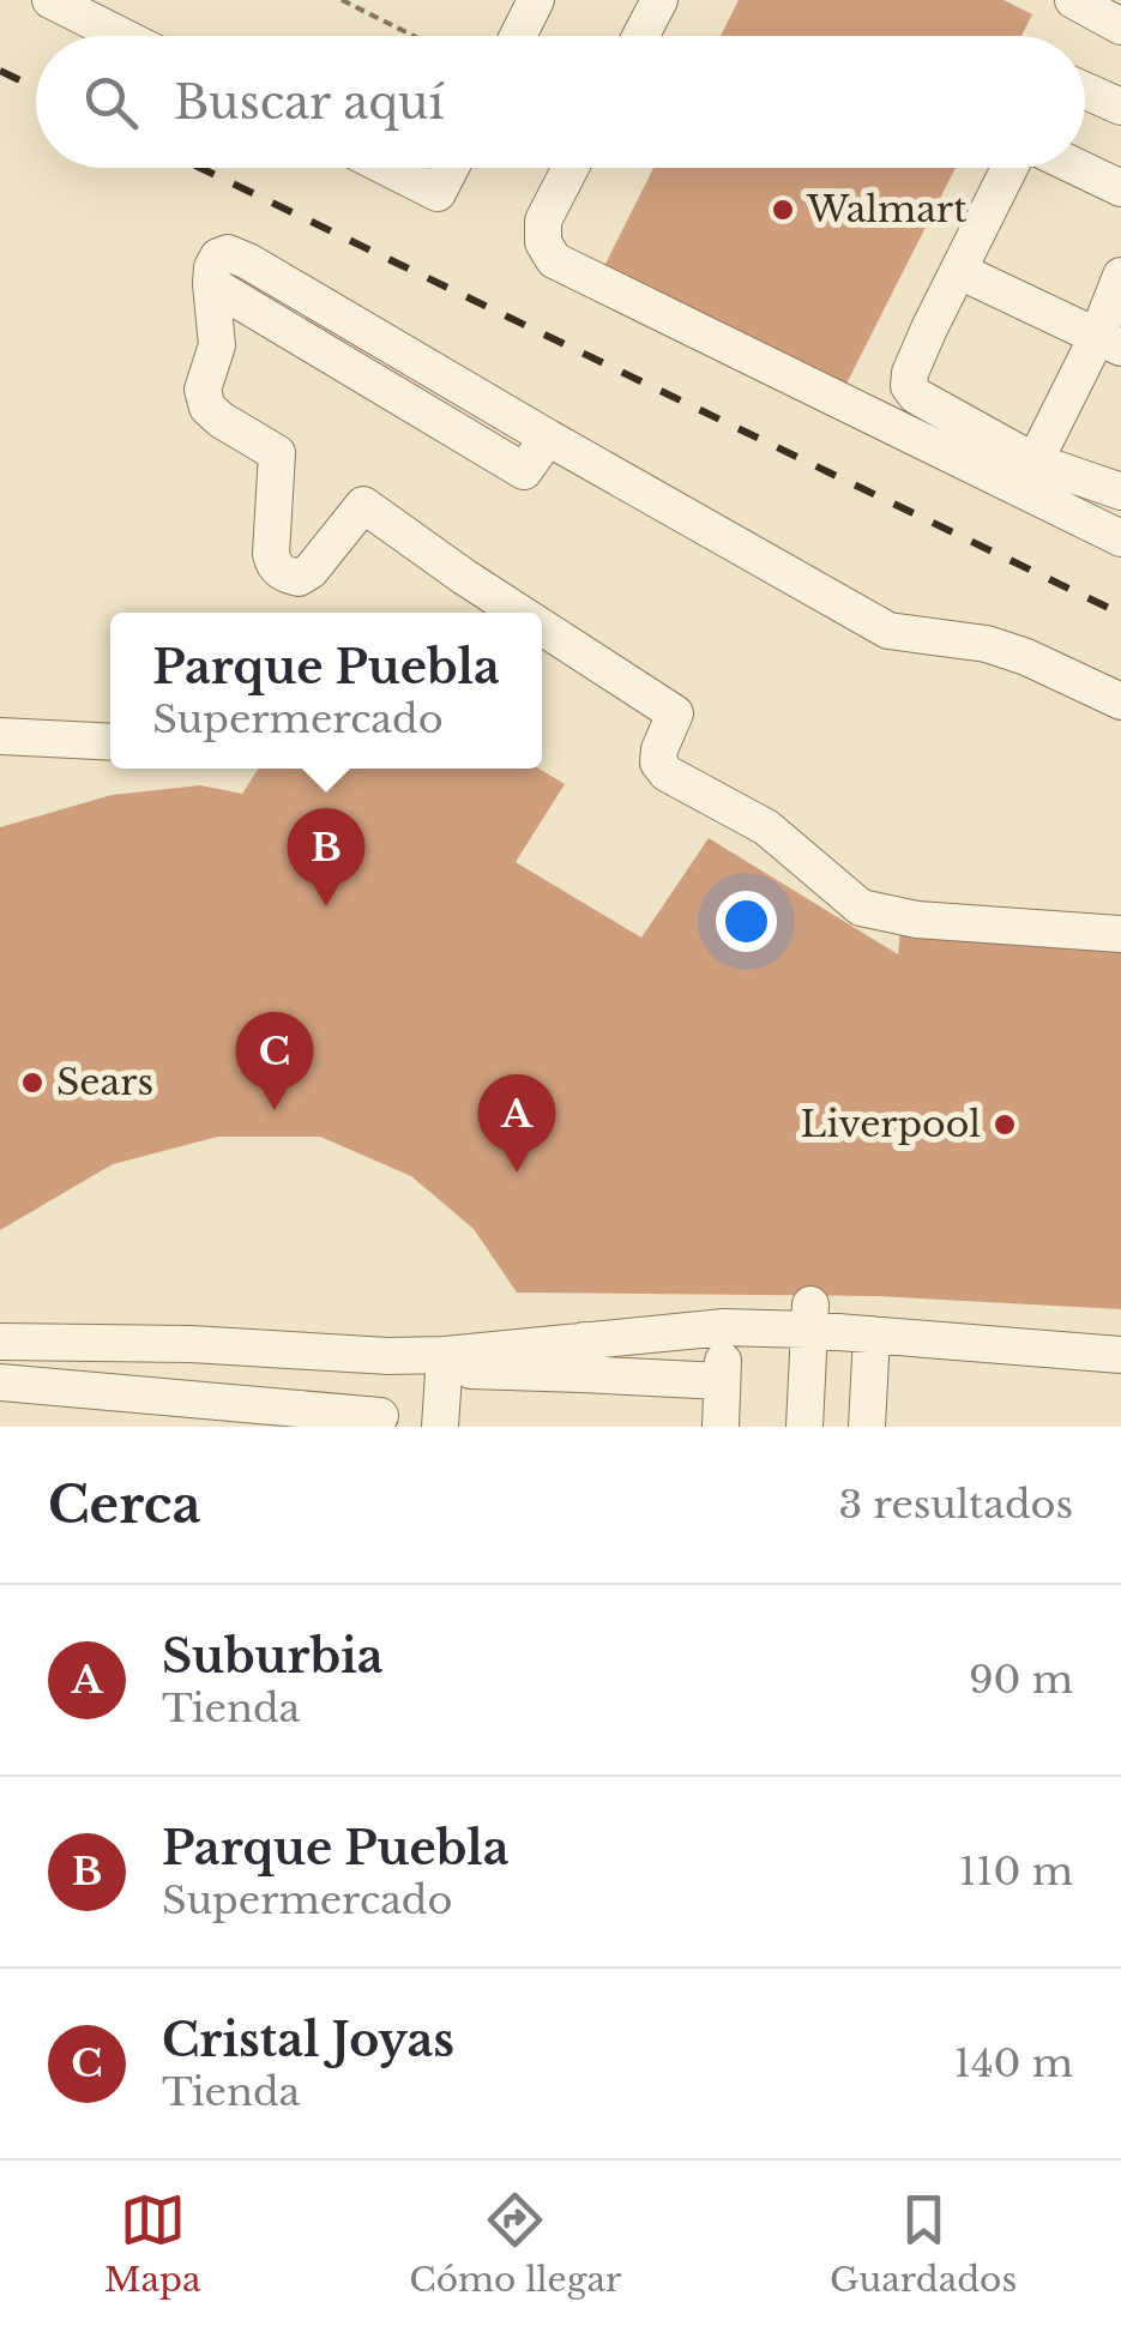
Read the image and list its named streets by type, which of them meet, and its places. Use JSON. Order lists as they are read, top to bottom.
{
  "places": ["Walmart", "Sears", "Liverpool"],
  "page": {
    "search": "Buscar aquí",
    "popup": ["Parque Puebla", "Supermercado"],
    "pins": ["B", "C", "A"],
    "heading": ["Cerca", "3 resultados"],
    "list": [
      {
        "mark": "A",
        "name": "Suburbia",
        "note": "Tienda",
        "value": "90 m"
      },
      {
        "mark": "B",
        "name": "Parque Puebla",
        "note": "Supermercado",
        "value": "110 m"
      },
      {
        "mark": "C",
        "name": "Cristal Joyas",
        "note": "Tienda",
        "value": "140 m"
      }
    ],
    "nav": ["Mapa", "Cómo llegar", "Guardados"]
  }
}
